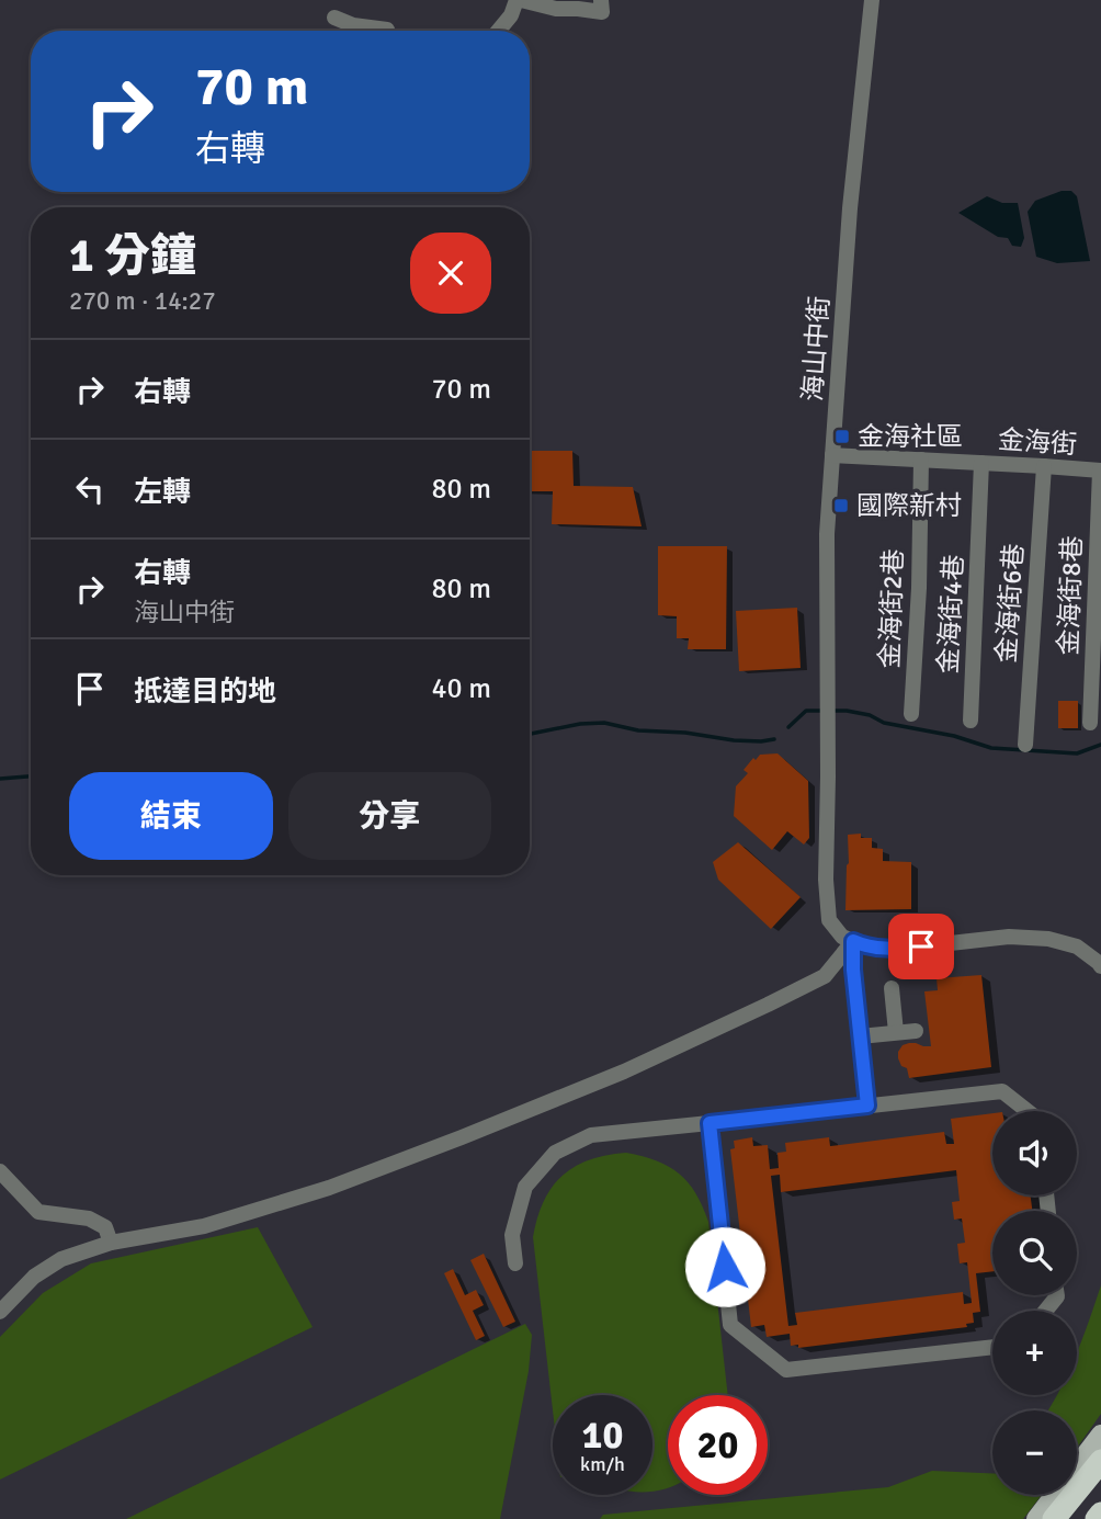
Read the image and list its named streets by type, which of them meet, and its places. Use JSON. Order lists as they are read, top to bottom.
{
  "streets": {
    "street": [
      "海山中街",
      "金海街",
      "金海街8巷",
      "金海街6巷",
      "金海街2巷",
      "金海街4巷"
    ]
  },
  "crossings": [
    ["海山中街", "金海街"],
    ["金海街", "金海街8巷"],
    ["金海街", "金海街6巷"],
    ["金海街", "金海街2巷"],
    ["金海街", "金海街4巷"]
  ],
  "places": {
    "transit": ["金海社區", "國際新村"]
  },
  "page": {
    "turn": ["70 m", "右轉"],
    "heading": ["1 分鐘", "270 m · 14:27"],
    "list": [
      {
        "name": "右轉",
        "value": "70 m"
      },
      {
        "name": "左轉",
        "value": "80 m"
      },
      {
        "name": "右轉",
        "note": "海山中街",
        "value": "80 m"
      },
      {
        "name": "抵達目的地",
        "value": "40 m"
      }
    ],
    "buttons": ["結束", "分享"],
    "map_buttons": ["+", "−"],
    "speed": "10 km/h",
    "limit": "20"
  }
}
